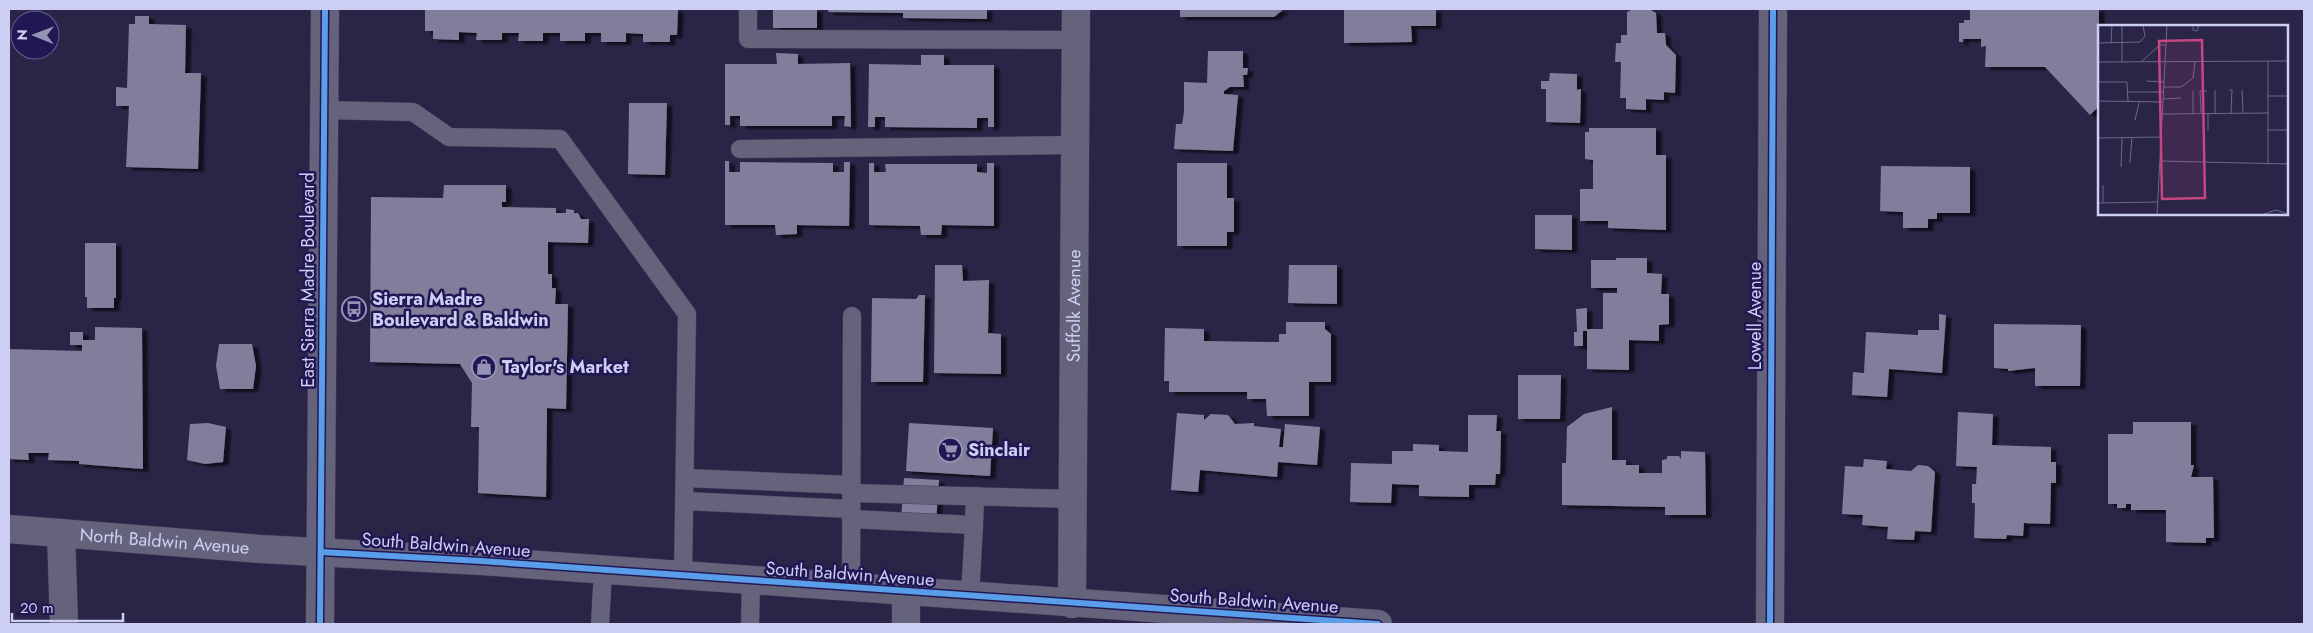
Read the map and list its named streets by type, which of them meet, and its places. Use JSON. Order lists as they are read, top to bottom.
{
  "streets": {
    "street": [
      "East Sierra Madre Boulevard",
      "Suffolk Avenue",
      "Lowell Avenue",
      "North Baldwin Avenue",
      "South Baldwin Avenue"
    ]
  },
  "crossings": [
    ["East Sierra Madre Boulevard", "North Baldwin Avenue"],
    ["East Sierra Madre Boulevard", "South Baldwin Avenue"],
    ["Suffolk Avenue", "South Baldwin Avenue"],
    ["North Baldwin Avenue", "South Baldwin Avenue"]
  ],
  "places": {
    "bus stop": ["Sierra Madre Boulevard & Baldwin"],
    "shop": ["Taylor's Market"],
    "supermarket": ["Sinclair"]
  },
  "scale_bar": "20 m",
  "north": "left"
}
